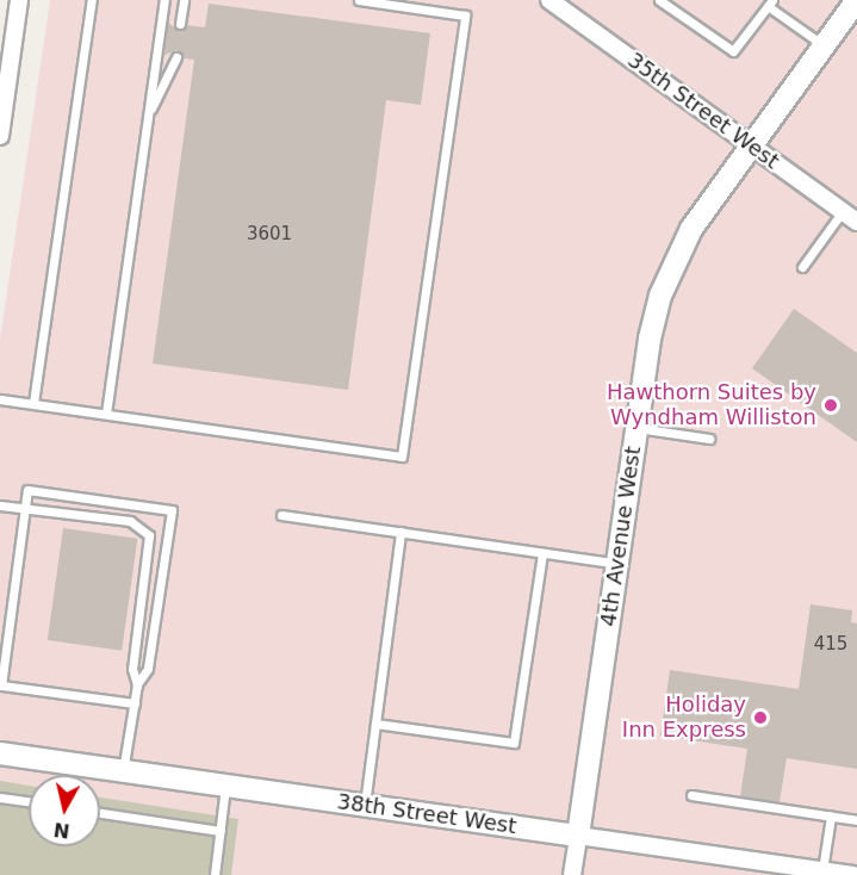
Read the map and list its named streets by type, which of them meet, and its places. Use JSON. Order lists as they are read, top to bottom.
{
  "streets": {
    "street": ["35th Street West", "4th Avenue West", "38th Street West"]
  },
  "crossings": [
    ["35th Street West", "4th Avenue West"],
    ["4th Avenue West", "38th Street West"]
  ],
  "places": ["Hawthorn Suites by Wyndham Williston", "Holiday Inn Express"],
  "house_numbers": ["3601", "415"],
  "north": "bottom"
}
